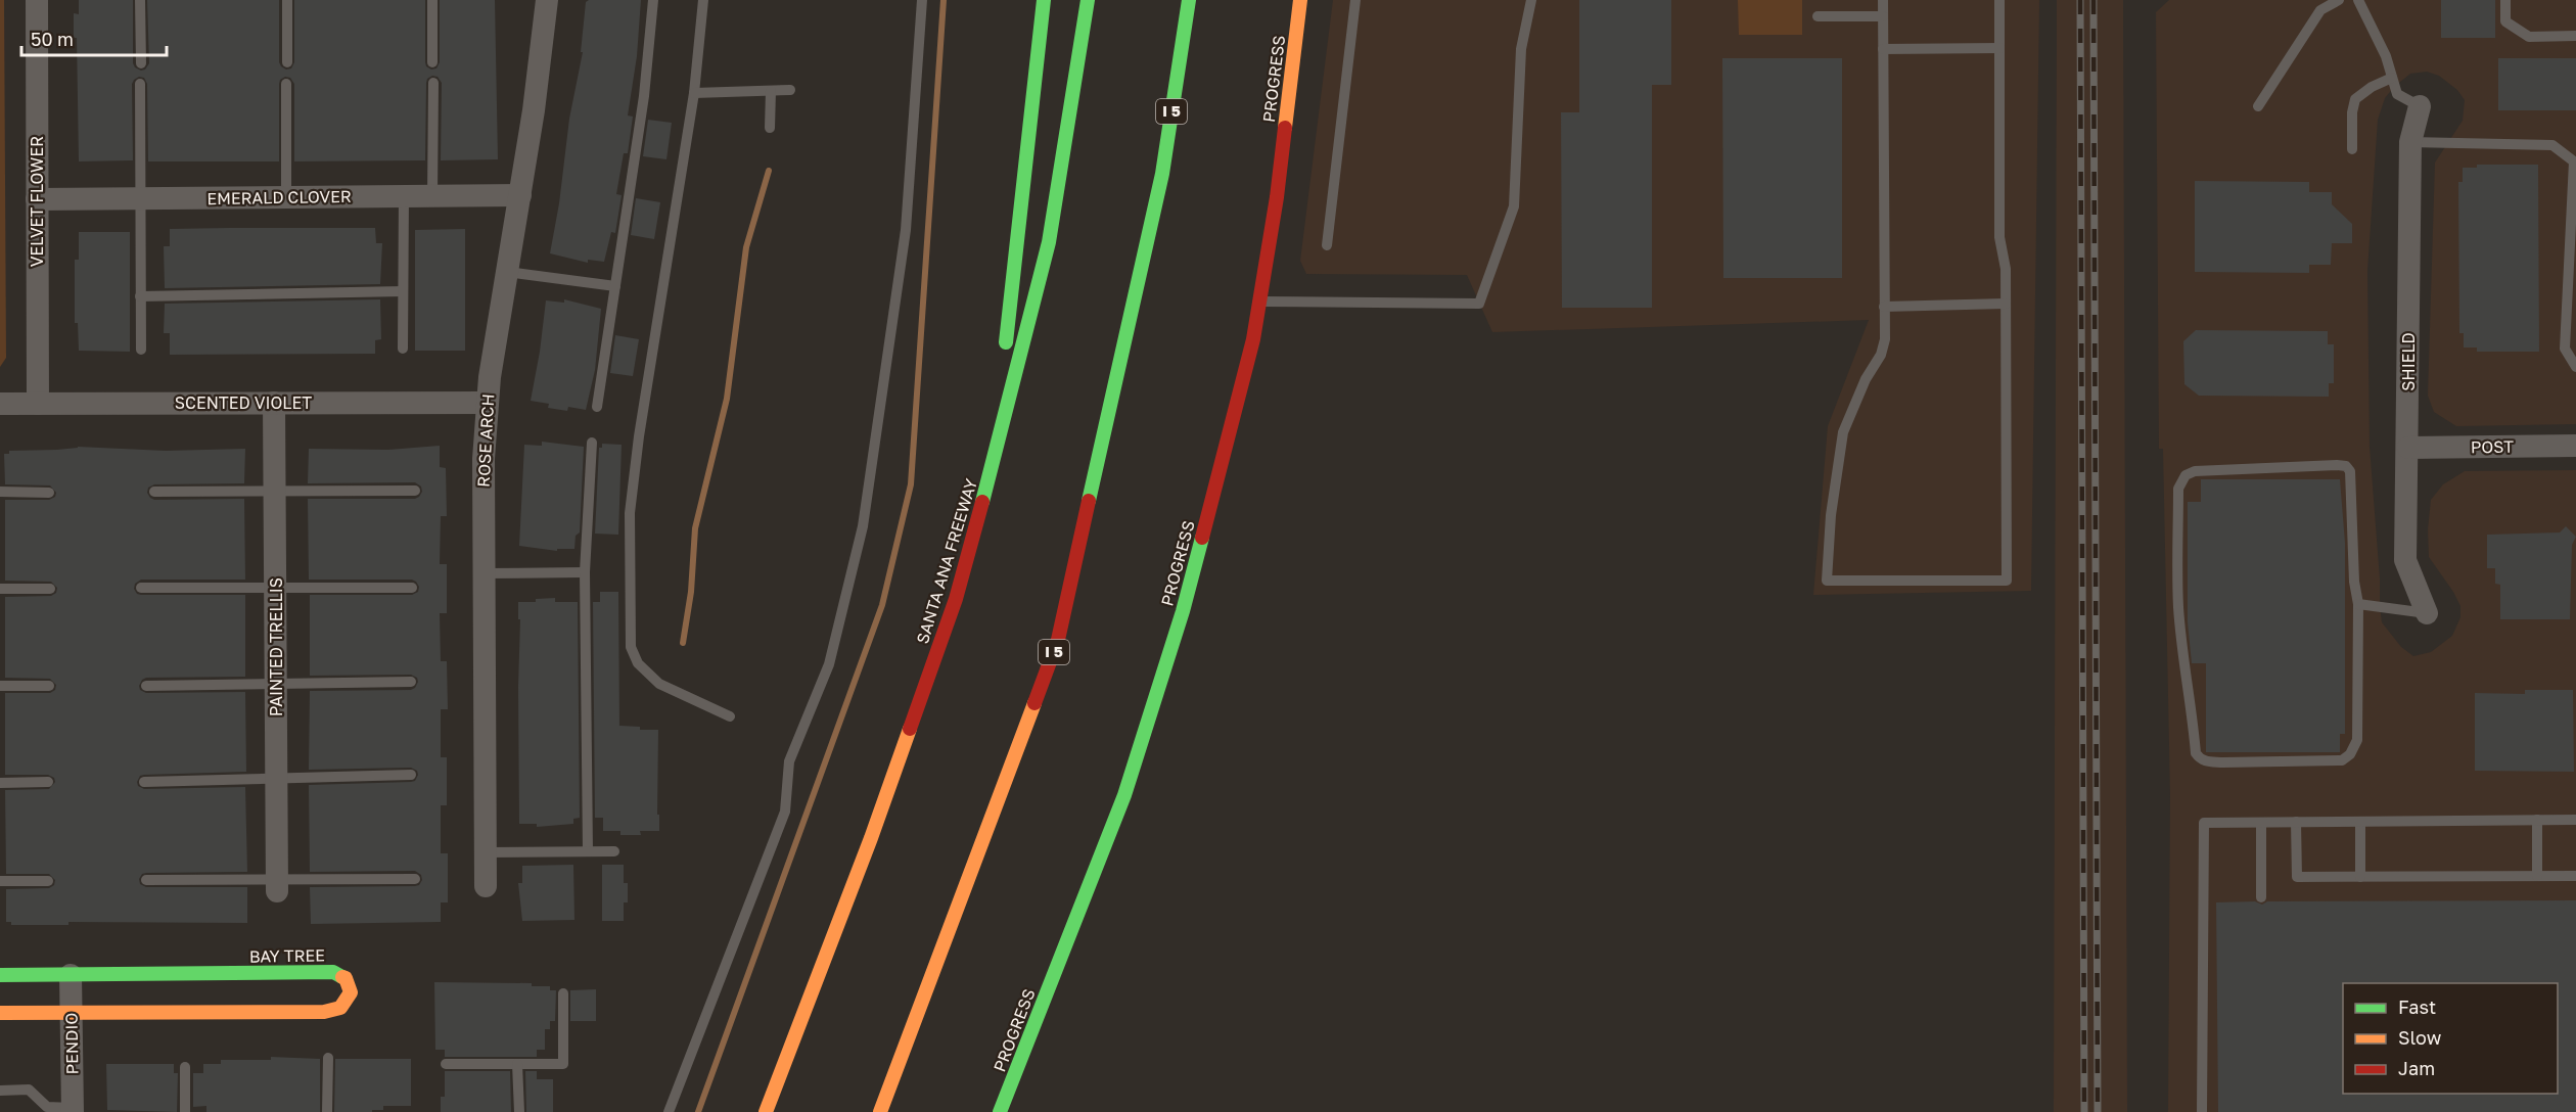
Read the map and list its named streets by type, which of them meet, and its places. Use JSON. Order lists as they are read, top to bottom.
{
  "streets": {
    "main road": [
      "PROGRESS",
      "I 5",
      "SANTA ANA FREEWAY",
      "BAY TREE"
    ],
    "street": [
      "EMERALD CLOVER",
      "VELVET FLOWER",
      "SHIELD",
      "SCENTED VIOLET",
      "ROSE ARCH",
      "POST",
      "PAINTED TRELLIS",
      "PENDIO"
    ]
  },
  "crossings": [
    ["EMERALD CLOVER", "VELVET FLOWER"],
    ["EMERALD CLOVER", "ROSE ARCH"],
    ["VELVET FLOWER", "SCENTED VIOLET"],
    ["SHIELD", "POST"],
    ["SCENTED VIOLET", "ROSE ARCH"],
    ["SCENTED VIOLET", "PAINTED TRELLIS"],
    ["BAY TREE", "PENDIO"]
  ],
  "legend": ["Fast", "Slow", "Jam"],
  "scale_bar": "50 m"
}
